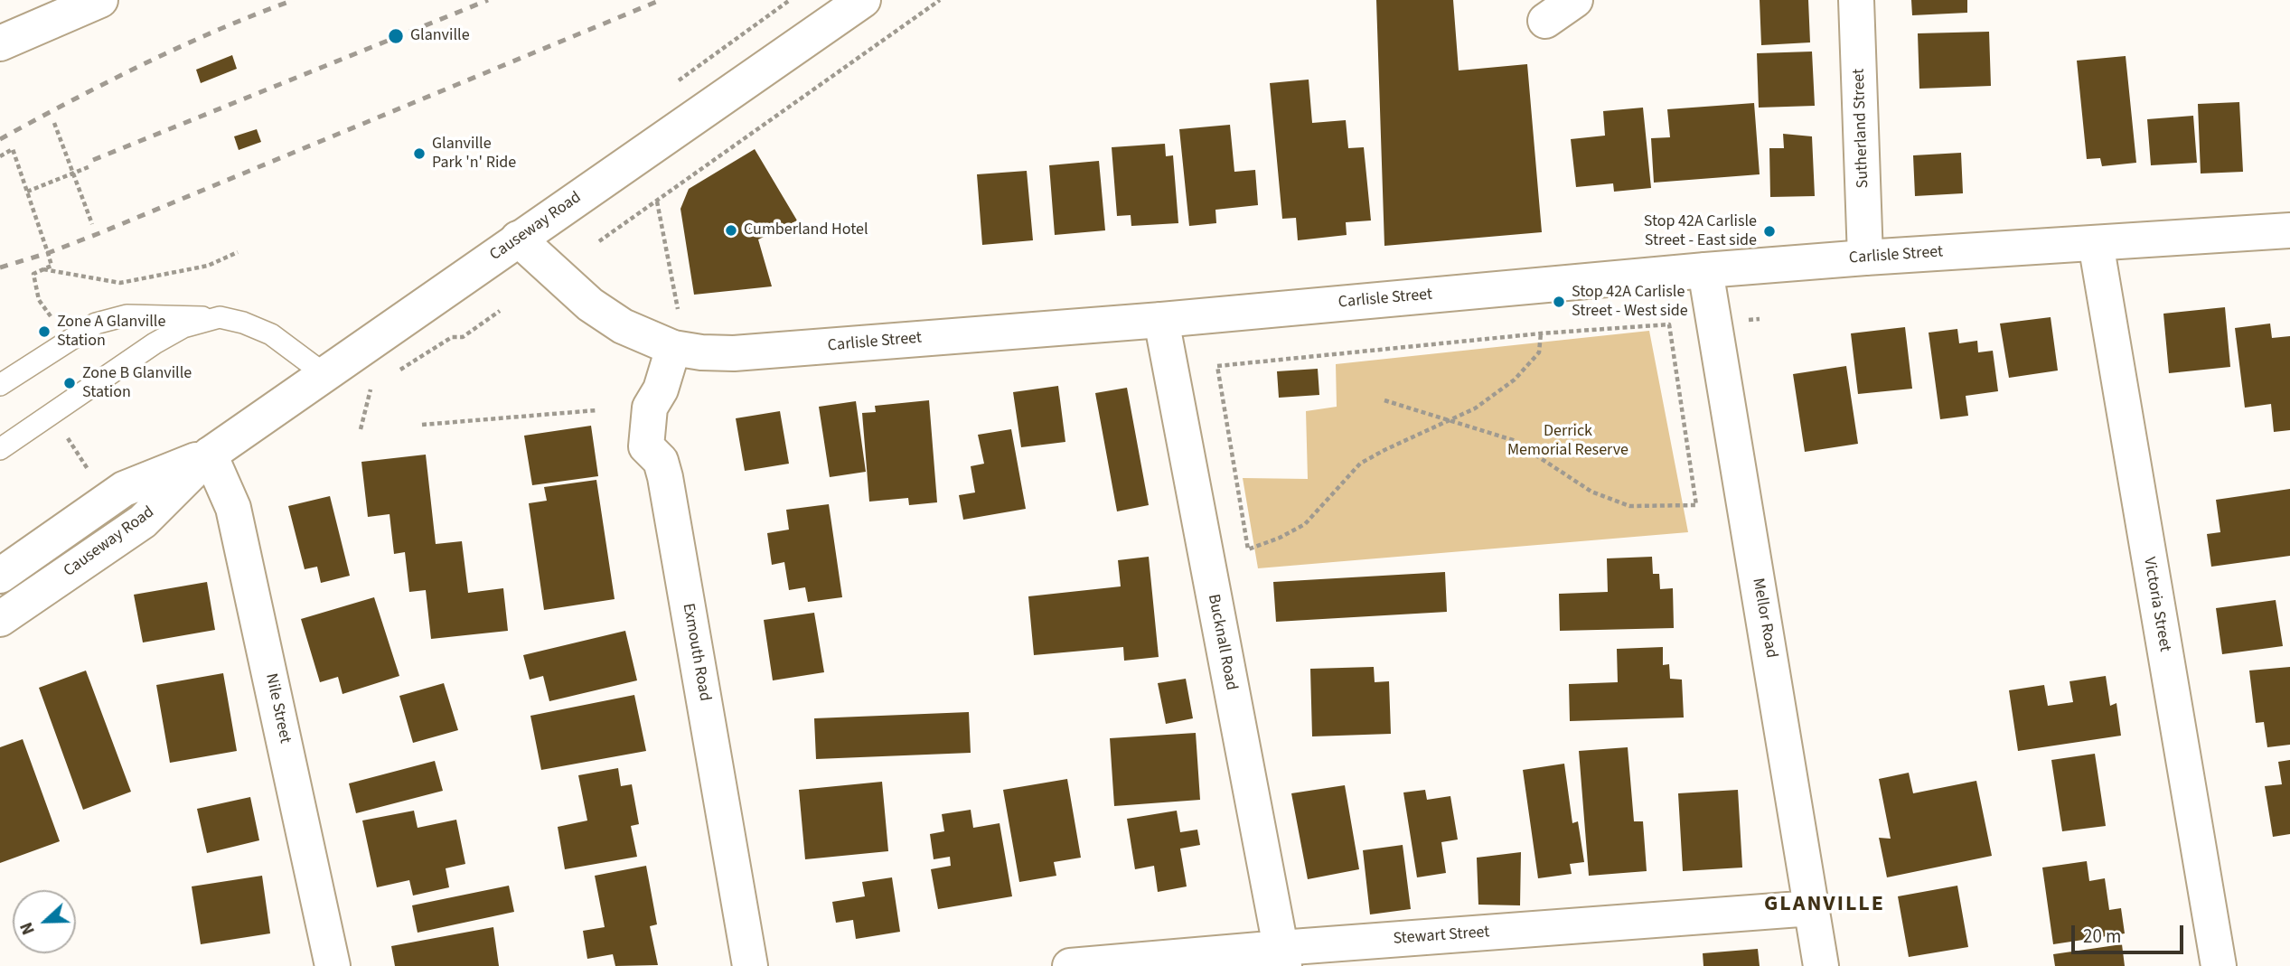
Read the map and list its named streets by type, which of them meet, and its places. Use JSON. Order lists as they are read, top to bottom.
{
  "streets": {
    "street": [
      "Sutherland Street",
      "Causeway Road",
      "Carlisle Street",
      "Victoria Street",
      "Mellor Road",
      "Bucknall Road",
      "Exmouth Road",
      "Nile Street",
      "Stewart Street"
    ]
  },
  "crossings": [
    ["Sutherland Street", "Carlisle Street"],
    ["Causeway Road", "Carlisle Street"],
    ["Causeway Road", "Nile Street"],
    ["Carlisle Street", "Victoria Street"],
    ["Carlisle Street", "Mellor Road"],
    ["Carlisle Street", "Bucknall Road"],
    ["Carlisle Street", "Exmouth Road"],
    ["Mellor Road", "Stewart Street"],
    ["Bucknall Road", "Stewart Street"]
  ],
  "districts": ["GLANVILLE"],
  "parks": ["Derrick Memorial Reserve"],
  "places": [
    "Glanville",
    "Glanville Park 'n' Ride",
    "Cumberland Hotel",
    "Stop 42A Carlisle Street - East side",
    "Stop 42A Carlisle Street - West side",
    "Zone A Glanville Station",
    "Zone B Glanville Station"
  ],
  "scale_bar": "20 m",
  "north": "left"
}
